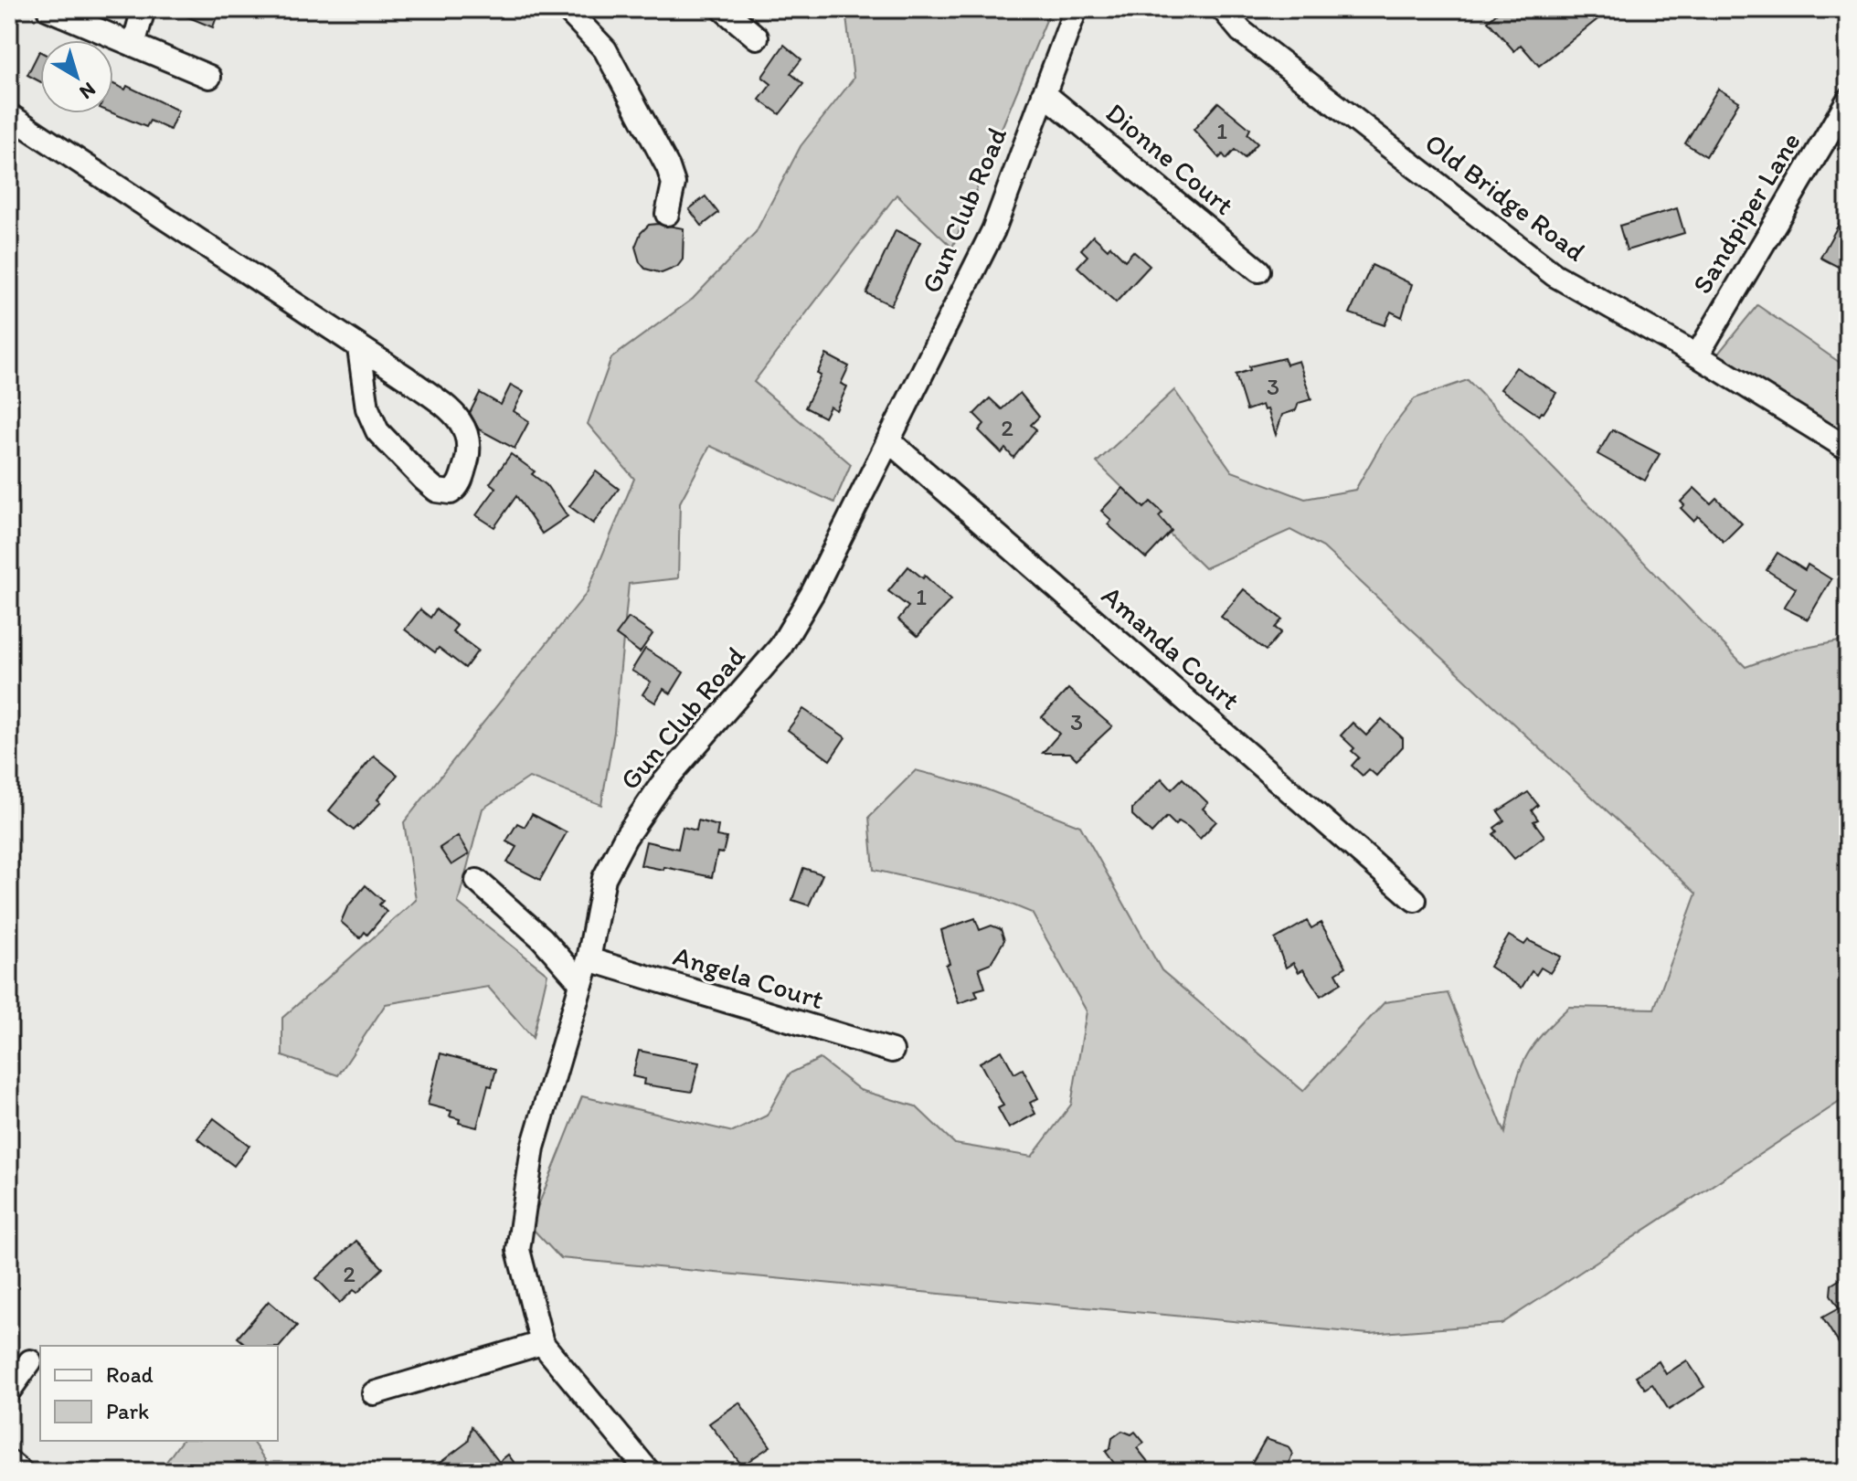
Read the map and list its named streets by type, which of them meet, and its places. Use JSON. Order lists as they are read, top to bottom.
{
  "streets": {
    "street": [
      "Dionne Court",
      "Old Bridge Road",
      "Gun Club Road",
      "Sandpiper Lane",
      "Amanda Court",
      "Angela Court"
    ]
  },
  "crossings": [
    ["Dionne Court", "Gun Club Road"],
    ["Old Bridge Road", "Sandpiper Lane"],
    ["Gun Club Road", "Amanda Court"],
    ["Gun Club Road", "Angela Court"]
  ],
  "house_numbers": [
    "1",
    "3",
    "2",
    "1",
    "3",
    "2"
  ],
  "legend": ["Road", "Park"],
  "north": "bottom right"
}
